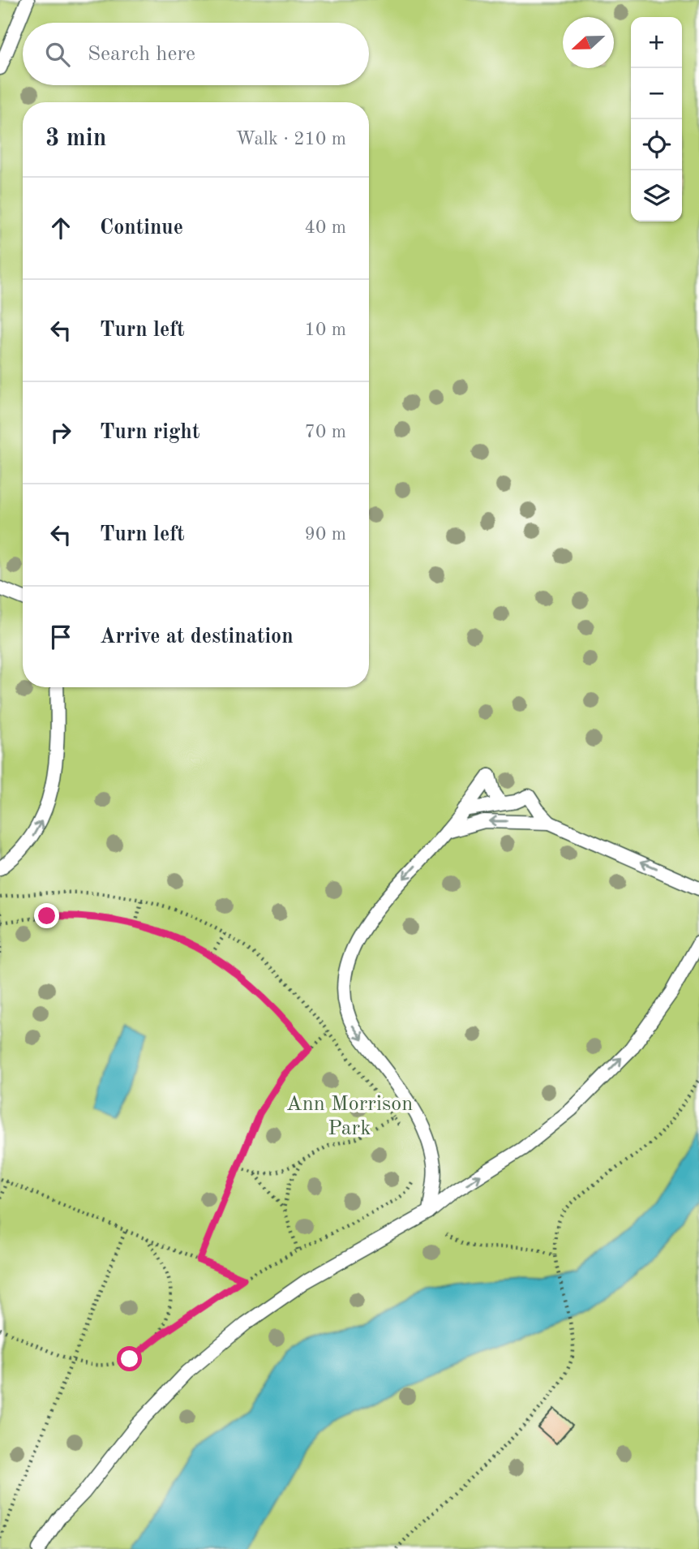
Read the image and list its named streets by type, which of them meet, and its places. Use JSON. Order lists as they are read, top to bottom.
{
  "parks": ["Ann Morrison Park"],
  "north": "left",
  "page": {
    "map_buttons": ["+", "−"],
    "search": "Search here",
    "heading": ["3 min", "Walk · 210 m"],
    "list": [
      ["Continue", "40 m"],
      ["Turn left", "10 m"],
      ["Turn right", "70 m"],
      ["Turn left", "90 m"],
      "Arrive at destination"
    ]
  }
}
